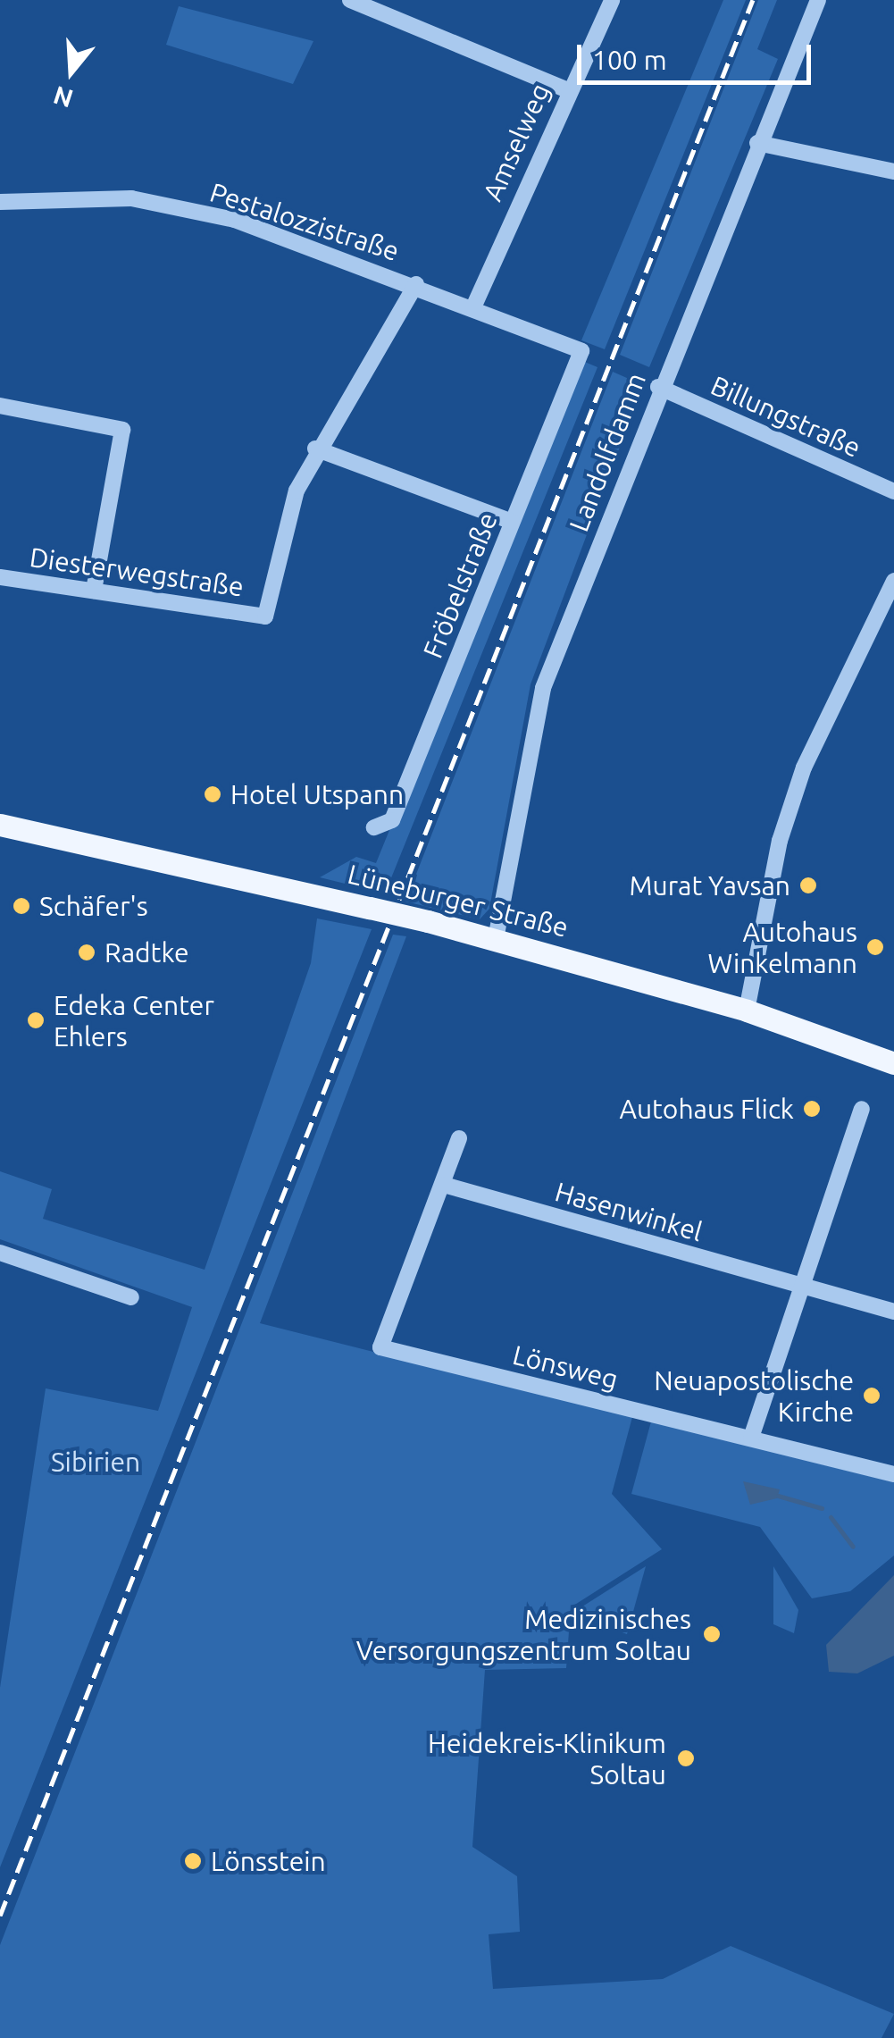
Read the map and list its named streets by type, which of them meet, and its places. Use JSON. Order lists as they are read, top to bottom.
{
  "streets": {
    "main road": ["Lüneburger Straße"],
    "street": [
      "Amselweg",
      "Pestalozzistraße",
      "Billungstraße",
      "Landolfdamm",
      "Diesterwegstraße",
      "Fröbelstraße",
      "Hasenwinkel",
      "Lönsweg"
    ]
  },
  "crossings": [
    ["Amselweg", "Pestalozzistraße"],
    ["Pestalozzistraße", "Fröbelstraße"],
    ["Billungstraße", "Landolfdamm"],
    ["Landolfdamm", "Lüneburger Straße"],
    ["Hasenwinkel", "Lönsweg"]
  ],
  "parks": ["Sibirien"],
  "places": [
    "Hotel Utspann",
    "Murat Yavsan",
    "Schäfer's",
    "Autohaus Winkelmann",
    "Radtke",
    "Edeka Center Ehlers",
    "Autohaus Flick",
    "Neuapostolische Kirche",
    "Medizinisches Versorgungszentrum Soltau",
    "Heidekreis-Klinikum Soltau",
    "Lönsstein"
  ],
  "scale_bar": "100 m",
  "north": "bottom"
}
